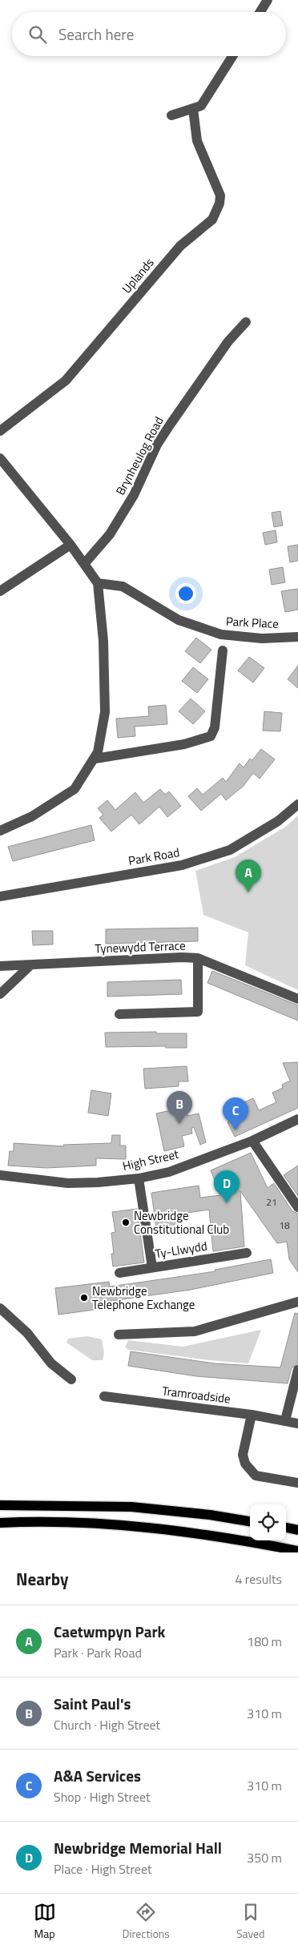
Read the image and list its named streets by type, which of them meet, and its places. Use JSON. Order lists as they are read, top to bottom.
{
  "streets": {
    "street": [
      "Uplands",
      "Brynheulog Road",
      "Park Place",
      "Park Road",
      "Tynewydd Terrace",
      "High Street",
      "Ty-Llwydd",
      "Tramroadside"
    ]
  },
  "places": ["Newbridge Constitutional Club", "Newbridge Telephone Exchange"],
  "house_numbers": ["21", "18"],
  "page": {
    "search": "Search here",
    "pins": [
      "A",
      "B",
      "C",
      "D"
    ],
    "heading": ["Nearby", "4 results"],
    "list": [
      {
        "mark": "A",
        "name": "Caetwmpyn Park",
        "note": "Park · Park Road",
        "value": "180 m"
      },
      {
        "mark": "B",
        "name": "Saint Paul's",
        "note": "Church · High Street",
        "value": "310 m"
      },
      {
        "mark": "C",
        "name": "A&A Services",
        "note": "Shop · High Street",
        "value": "310 m"
      },
      {
        "mark": "D",
        "name": "Newbridge Memorial Hall",
        "note": "Place · High Street",
        "value": "350 m"
      }
    ],
    "nav": ["Map", "Directions", "Saved"]
  }
}
